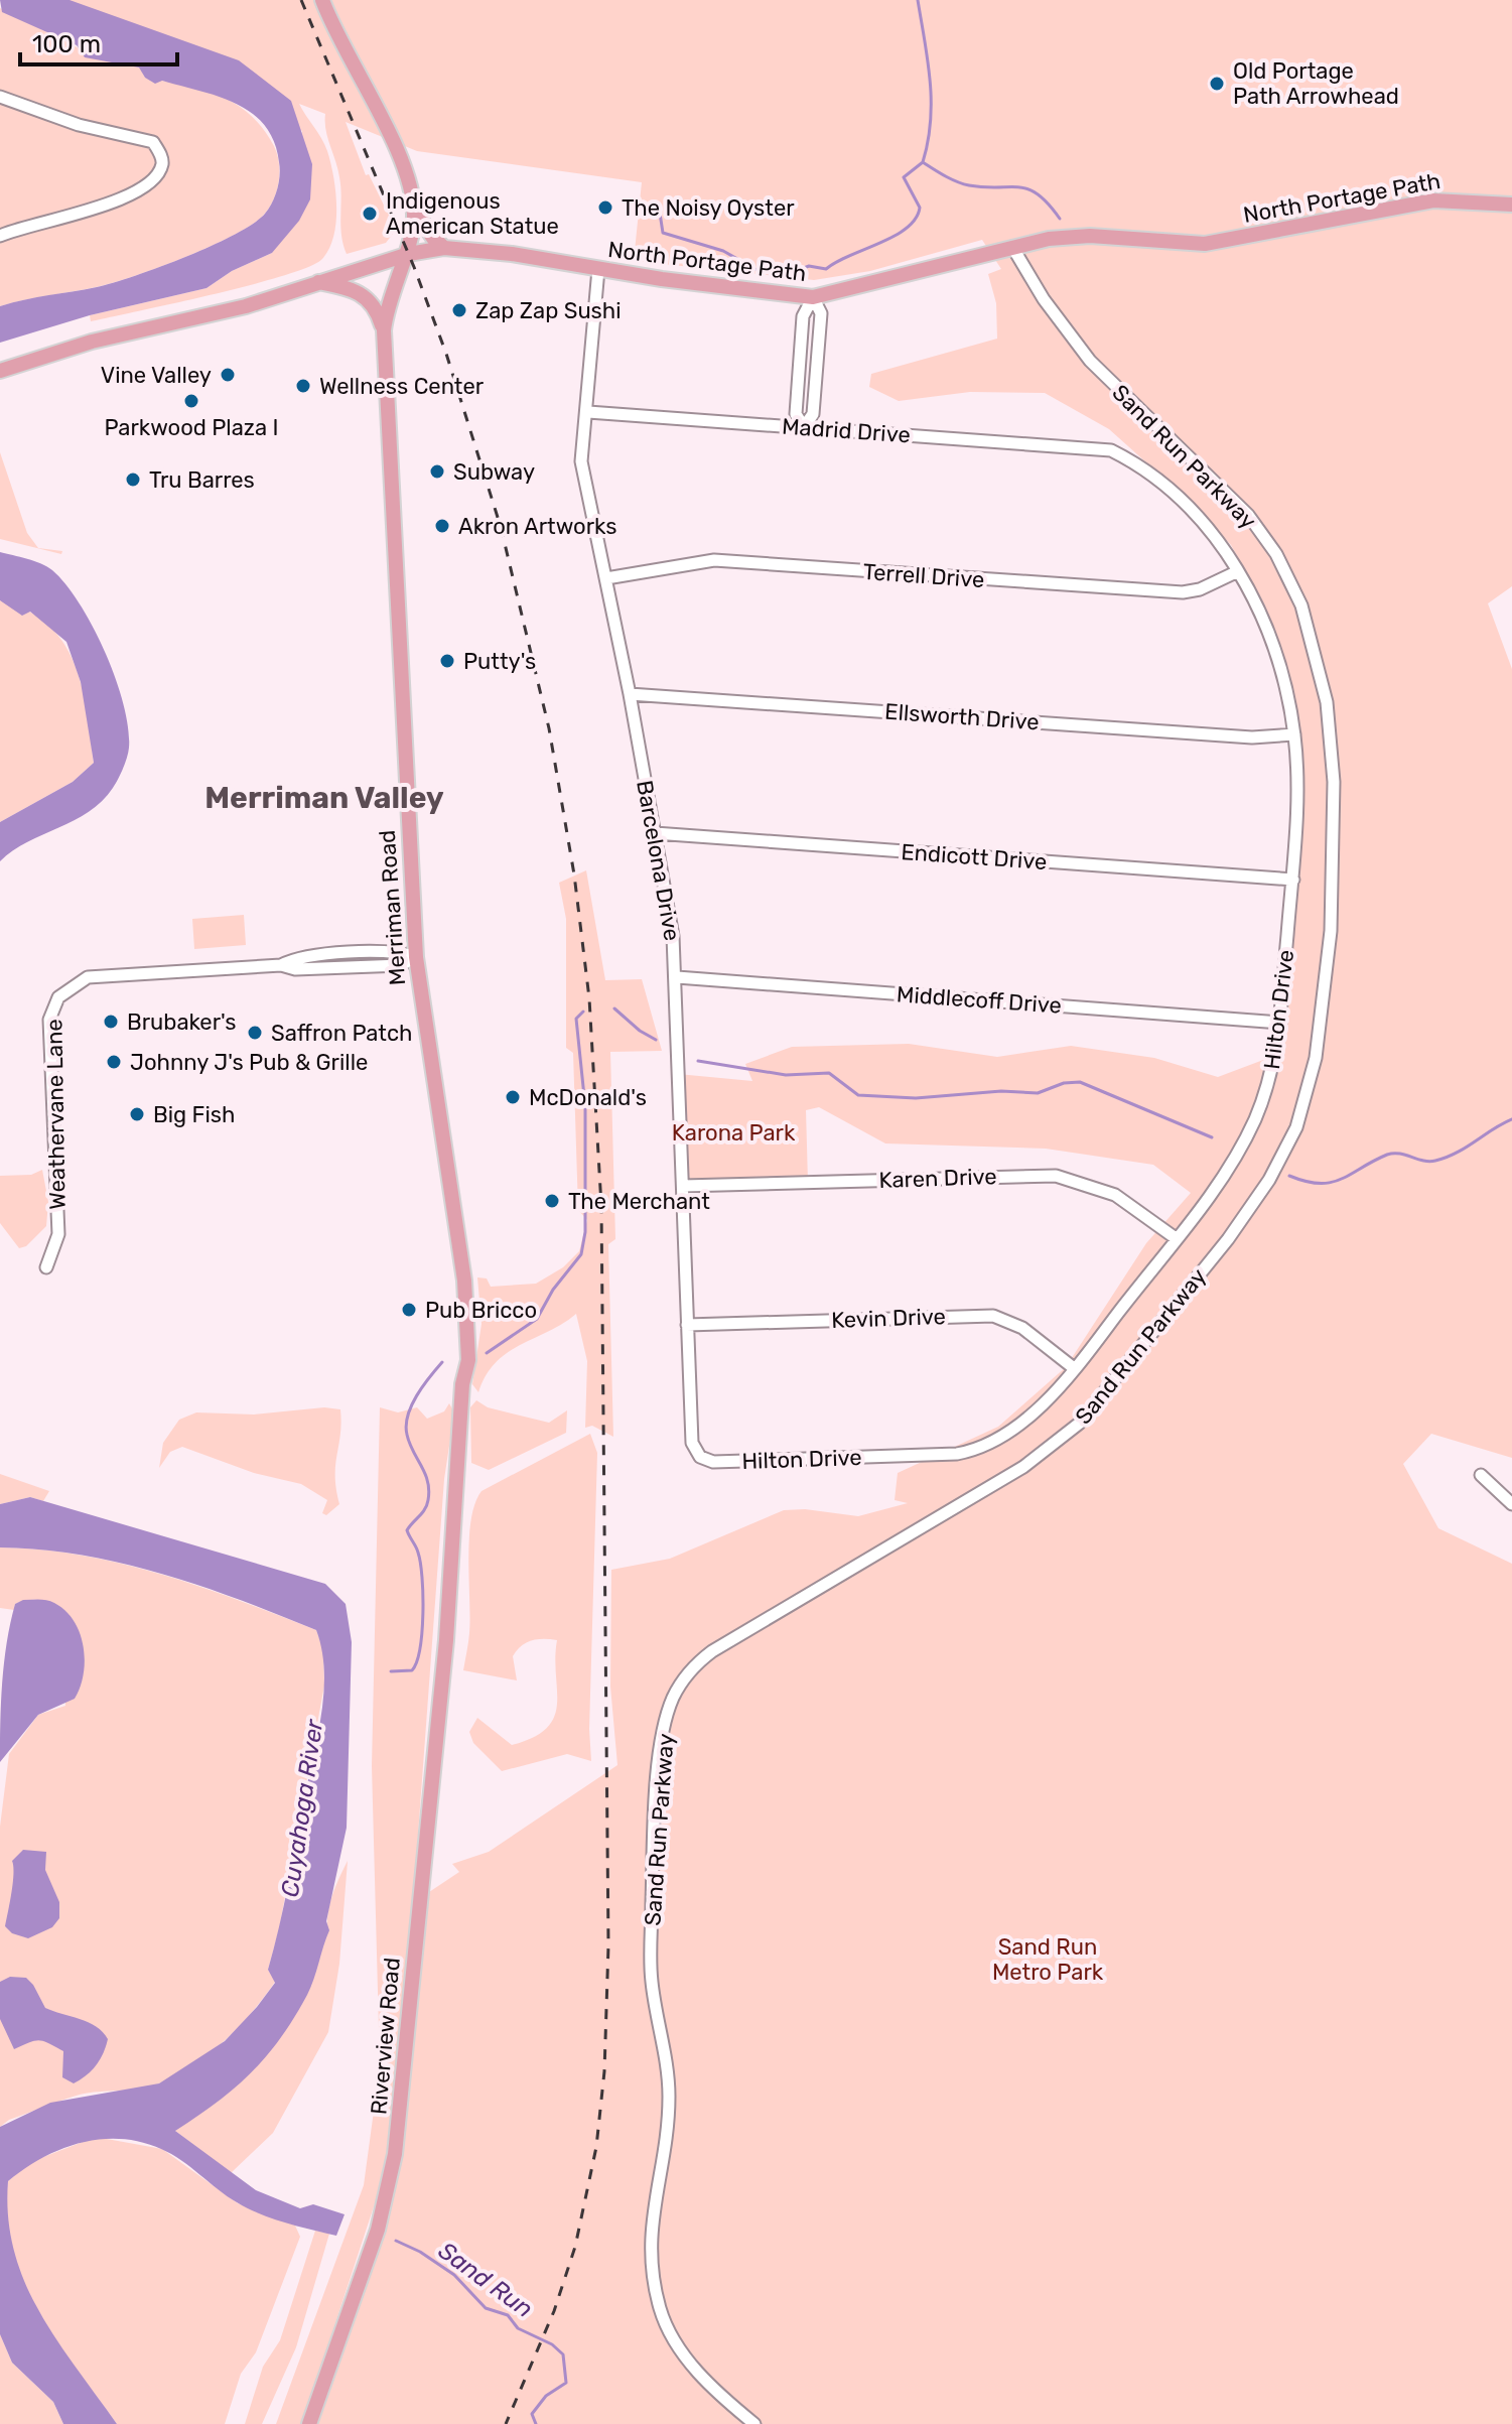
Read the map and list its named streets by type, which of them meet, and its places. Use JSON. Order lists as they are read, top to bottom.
{
  "streets": {
    "main road": ["North Portage Path", "Merriman Road", "Riverview Road"],
    "street": [
      "Madrid Drive",
      "Sand Run Parkway",
      "Terrell Drive",
      "Ellsworth Drive",
      "Endicott Drive",
      "Barcelona Drive",
      "Middlecoff Drive",
      "Hilton Drive",
      "Weathervane Lane",
      "Karen Drive",
      "Kevin Drive"
    ]
  },
  "crossings": [
    ["North Portage Path", "Sand Run Parkway"],
    ["North Portage Path", "Barcelona Drive"],
    ["North Portage Path", "Merriman Road"],
    ["Madrid Drive", "Barcelona Drive"],
    ["Madrid Drive", "Hilton Drive"],
    ["Terrell Drive", "Barcelona Drive"],
    ["Terrell Drive", "Hilton Drive"],
    ["Ellsworth Drive", "Barcelona Drive"],
    ["Ellsworth Drive", "Hilton Drive"],
    ["Endicott Drive", "Barcelona Drive"],
    ["Endicott Drive", "Hilton Drive"],
    ["Barcelona Drive", "Middlecoff Drive"],
    ["Barcelona Drive", "Hilton Drive"],
    ["Barcelona Drive", "Karen Drive"],
    ["Barcelona Drive", "Kevin Drive"],
    ["Merriman Road", "Weathervane Lane"],
    ["Merriman Road", "Riverview Road"],
    ["Middlecoff Drive", "Hilton Drive"],
    ["Hilton Drive", "Karen Drive"],
    ["Hilton Drive", "Kevin Drive"]
  ],
  "districts": ["Merriman Valley"],
  "water": ["Cuyahoga River", "Sand Run"],
  "parks": ["Karona Park", "Sand Run Metro Park"],
  "places": [
    "Old Portage Path Arrowhead",
    "The Noisy Oyster",
    "Indigenous American Statue",
    "Zap Zap Sushi",
    "Vine Valley",
    "Wellness Center",
    "Parkwood Plaza I",
    "Subway",
    "Tru Barres",
    "Akron Artworks",
    "Putty's",
    "Brubaker's",
    "Saffron Patch",
    "Johnny J's Pub & Grille",
    "McDonald's",
    "Big Fish",
    "The Merchant",
    "Pub Bricco"
  ],
  "scale_bar": "100 m"
}
